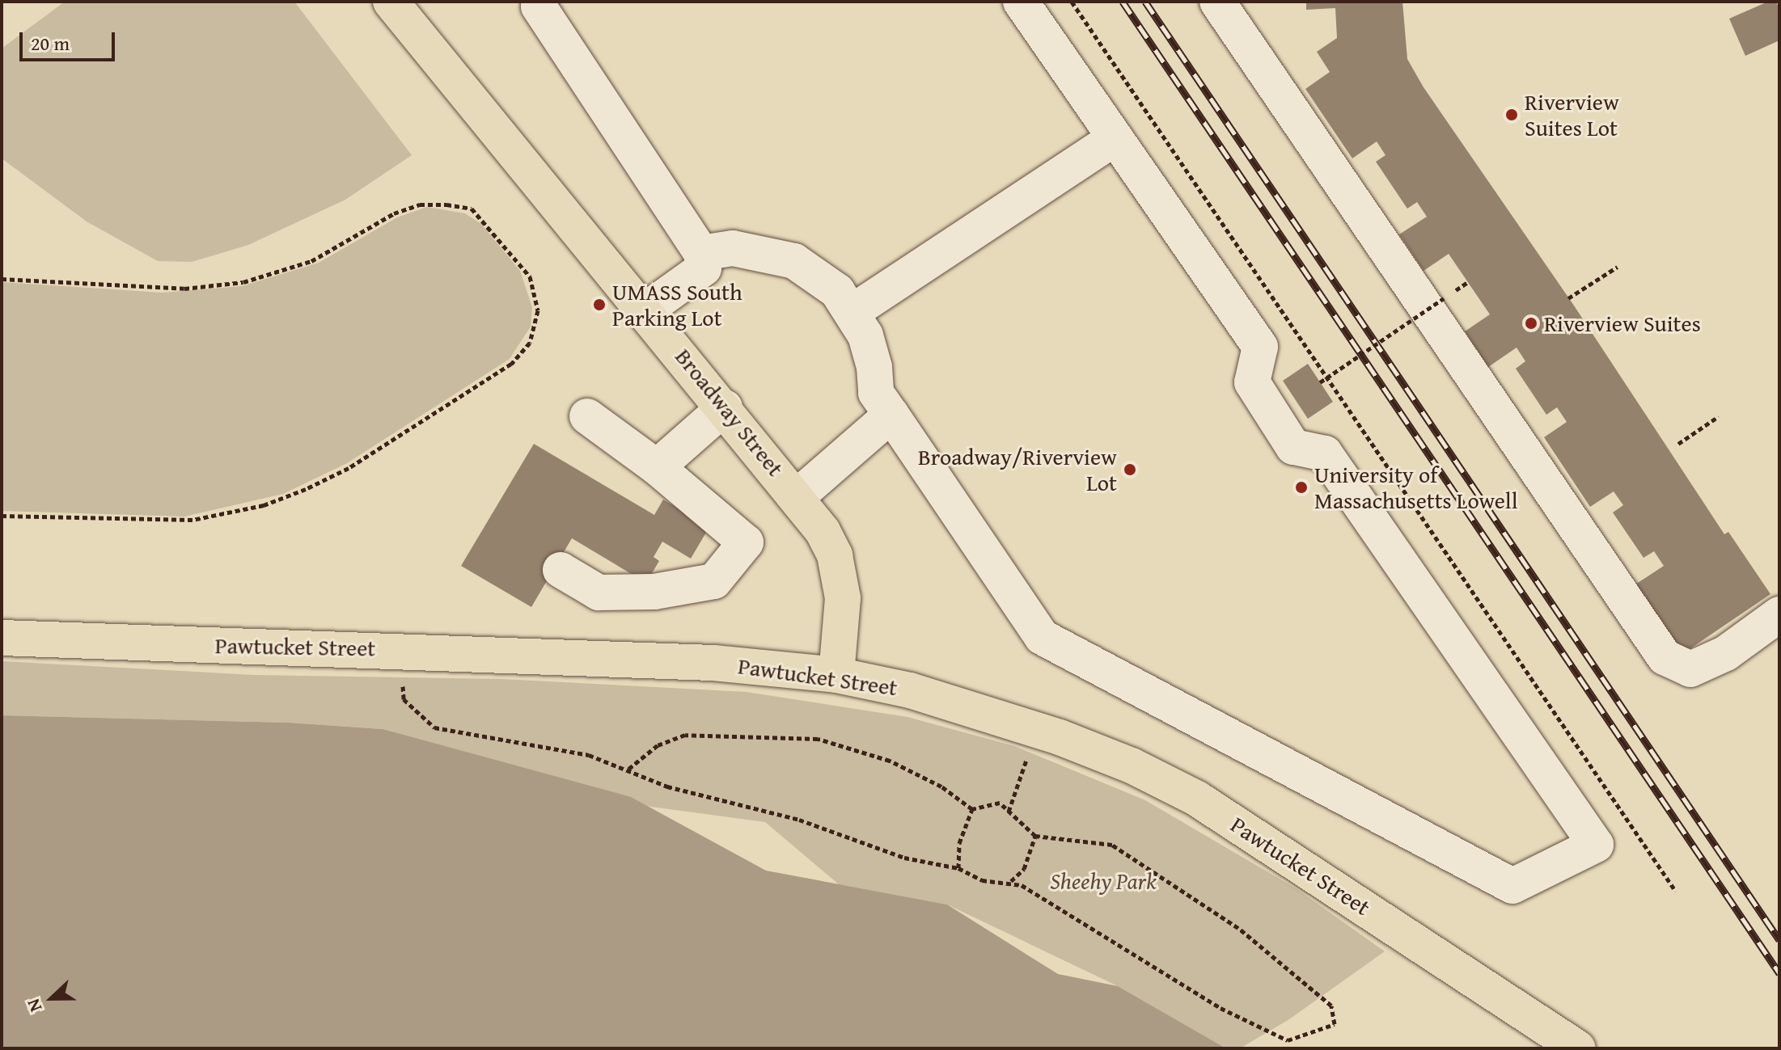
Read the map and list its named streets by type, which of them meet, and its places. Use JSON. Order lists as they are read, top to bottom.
{
  "streets": {
    "main road": ["Broadway Street", "Pawtucket Street"]
  },
  "crossings": [
    ["Broadway Street", "Pawtucket Street"]
  ],
  "parks": ["Sheehy Park"],
  "places": [
    "Riverview Suites Lot",
    "UMASS South Parking Lot",
    "Riverview Suites",
    "Broadway/Riverview Lot",
    "University of Massachusetts Lowell"
  ],
  "scale_bar": "20 m",
  "north": "left"
}
